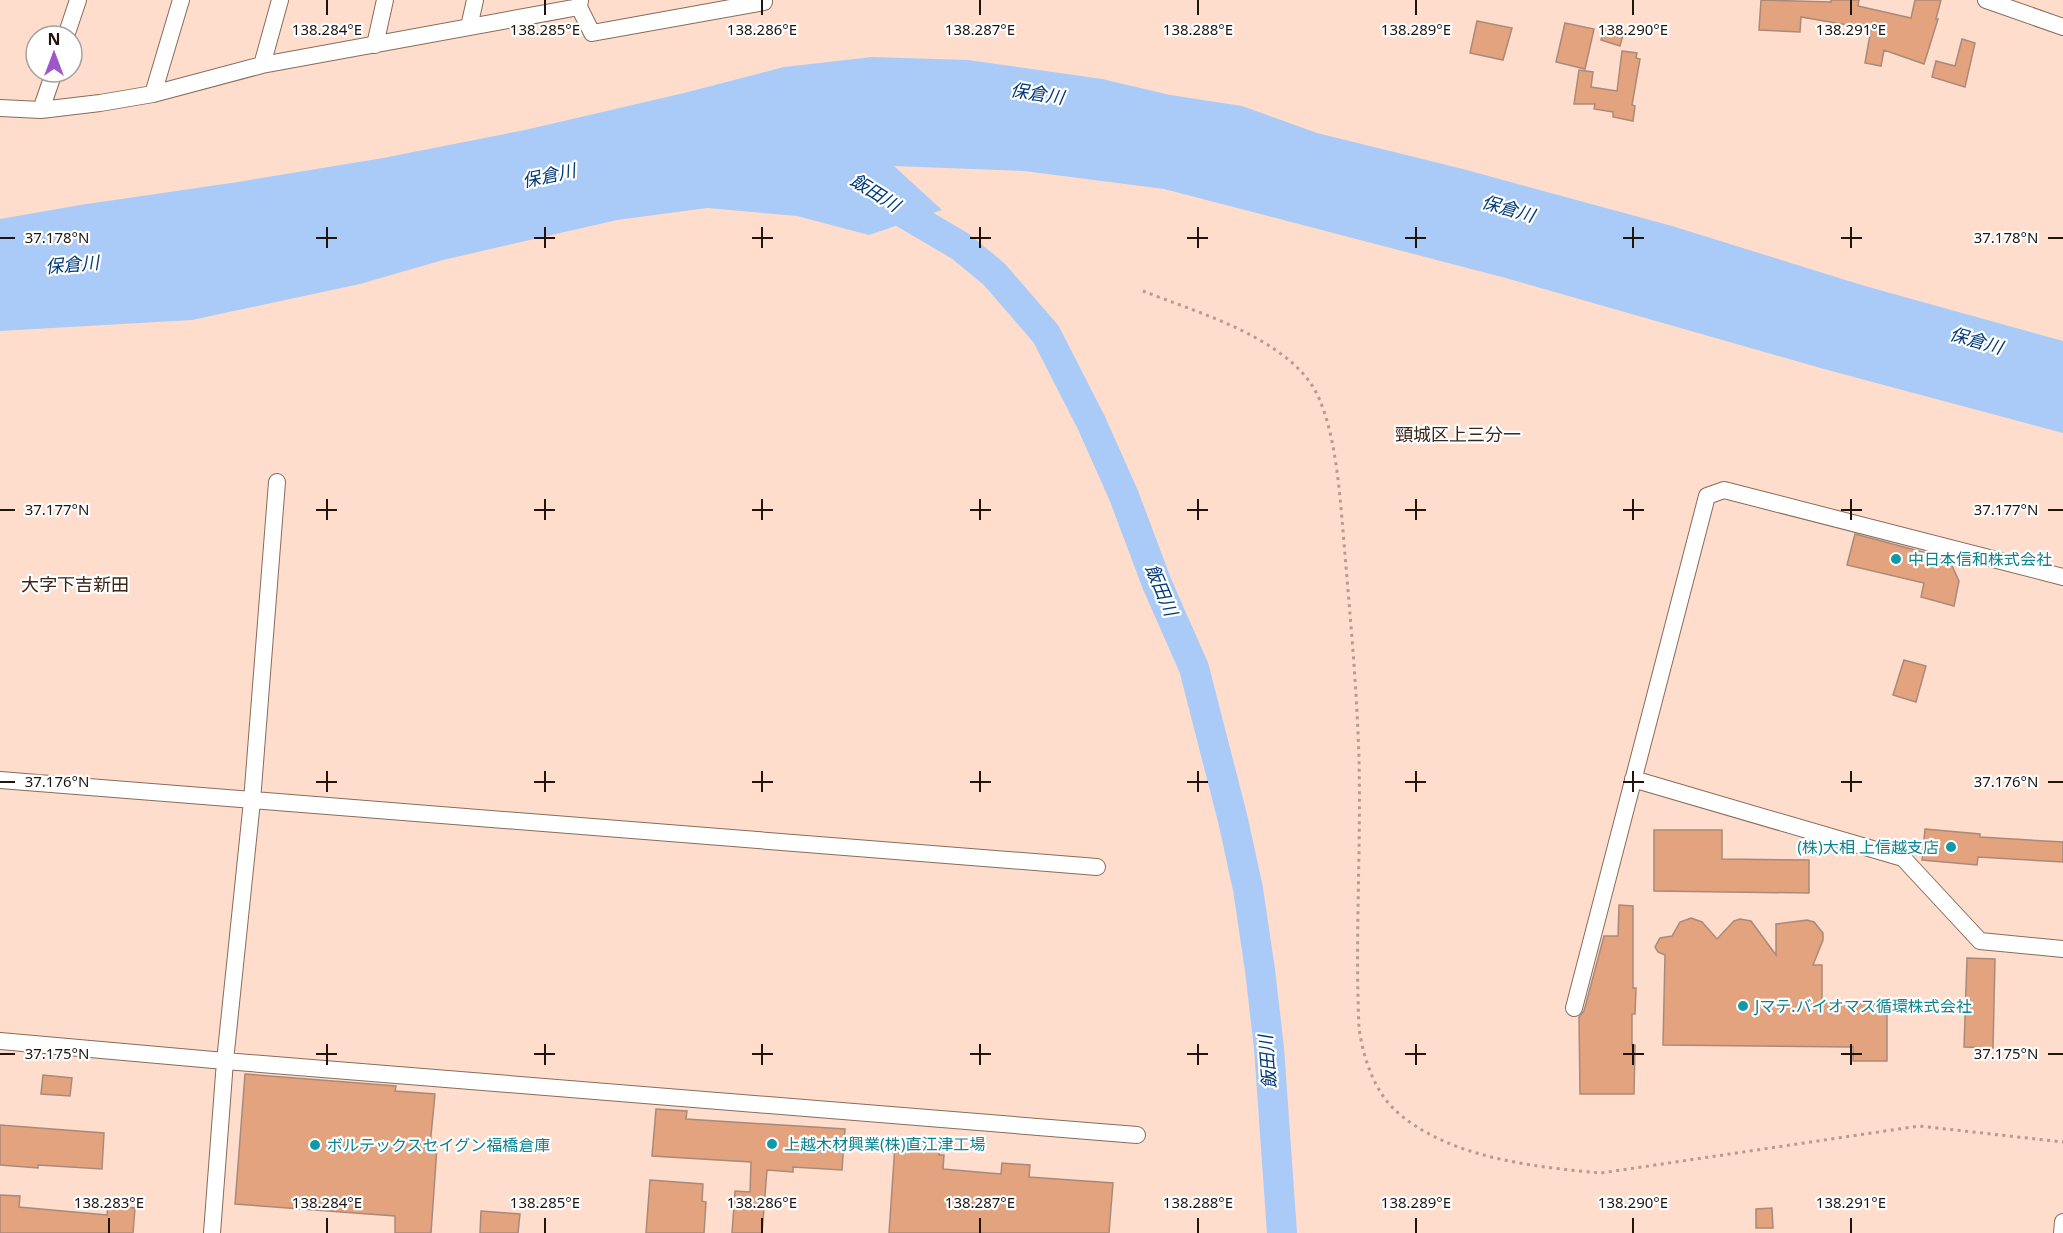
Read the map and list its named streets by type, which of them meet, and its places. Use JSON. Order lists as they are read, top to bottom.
{
  "districts": ["頸城区上三分一", "大字下吉新田"],
  "water": ["保倉川", "飯田川"],
  "places": [
    "中日本信和株式会社",
    "(株)大相 上信越支店",
    "Jマテ.バイオマス循環株式会社",
    "上越木材興業(株)直江津工場",
    "ボルテックスセイグン福橋倉庫"
  ],
  "north": "top",
  "coordinates": [
    "138.284°E",
    "138.285°E",
    "138.286°E",
    "138.287°E",
    "138.288°E",
    "138.289°E",
    "138.290°E",
    "138.291°E",
    "37.178°N",
    "37.177°N",
    "37.176°N",
    "37.175°N",
    "138.283°E"
  ]
}
